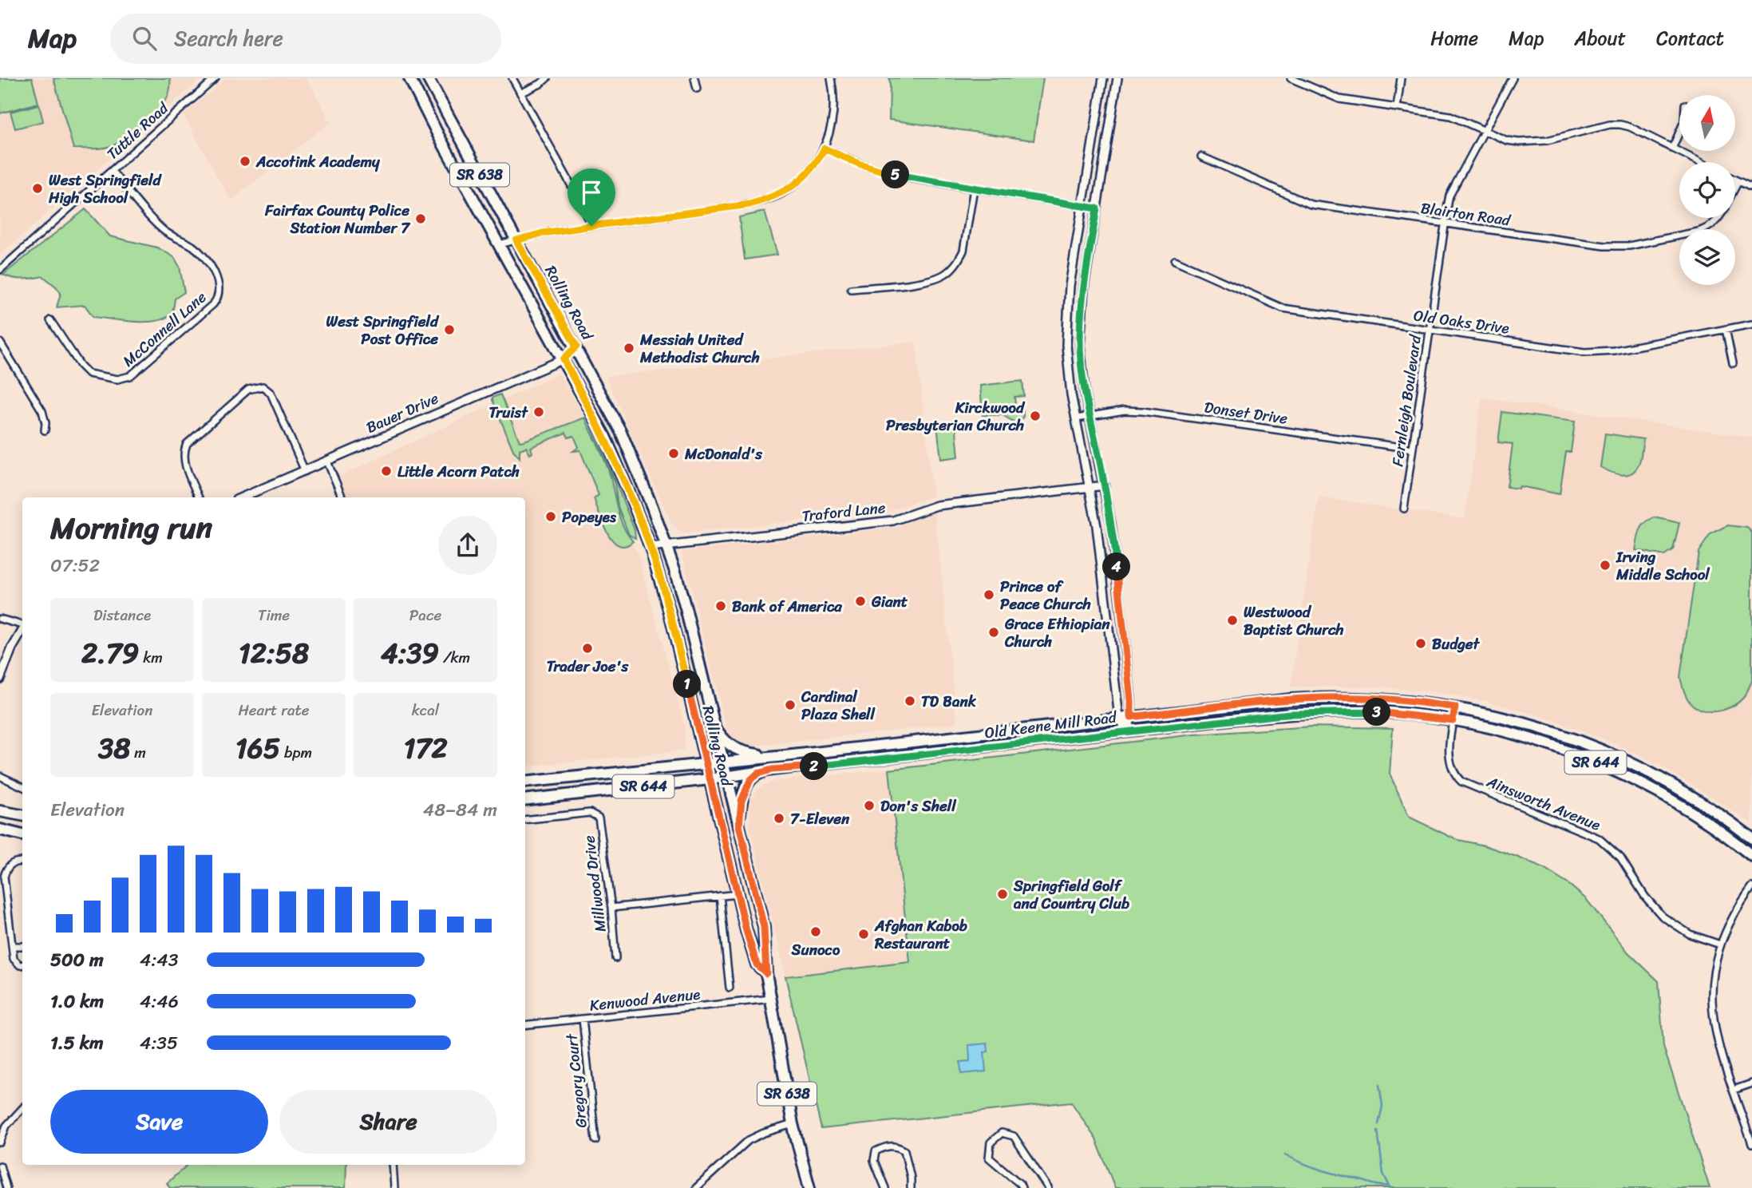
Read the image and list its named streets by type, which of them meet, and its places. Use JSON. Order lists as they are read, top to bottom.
{
  "streets": {
    "main road": [
      "SR 638",
      "Rolling Road",
      "Old Keene Mill Road",
      "SR 644"
    ],
    "street": [
      "Tuttle Road",
      "Blairton Road",
      "Old Oaks Drive",
      "McConnell Lane",
      "Fernleigh Boulevard",
      "Bauer Drive",
      "Donset Drive",
      "Traford Lane",
      "Ainsworth Avenue",
      "Millwood Drive",
      "Kenwood Avenue",
      "Gregory Court"
    ]
  },
  "crossings": [
    ["Tuttle Road", "McConnell Lane"],
    ["Blairton Road", "Fernleigh Boulevard"],
    ["Rolling Road", "Bauer Drive"],
    ["Rolling Road", "Traford Lane"],
    ["Rolling Road", "Old Keene Mill Road"],
    ["Rolling Road", "Kenwood Avenue"],
    ["Old Oaks Drive", "Fernleigh Boulevard"],
    ["Fernleigh Boulevard", "Donset Drive"],
    ["Old Keene Mill Road", "Ainsworth Avenue"],
    ["Kenwood Avenue", "Gregory Court"]
  ],
  "places": [
    "Accotink Academy",
    "West Springfield High School",
    "Fairfax County Police Station Number 7",
    "West Springfield Post Office",
    "Messiah United Methodist Church",
    "Truist",
    "Kirckwood Presbyterian Church",
    "McDonald's",
    "Little Acorn Patch",
    "Popeyes",
    "Irving Middle School",
    "Prince of Peace Church",
    "Giant",
    "Bank of America",
    "Westwood Baptist Church",
    "Grace Ethiopian Church",
    "Budget",
    "Trader Joe's",
    "TD Bank",
    "Cardinal Plaza Shell",
    "Don's Shell",
    "7-Eleven",
    "Springfield Golf and Country Club",
    "Sunoco",
    "Afghan Kabob Restaurant"
  ],
  "north": "top",
  "page": {
    "header": "Map",
    "search": "Search here",
    "nav": [
      "Home",
      "Map",
      "About",
      "Contact"
    ],
    "pins": [
      "5",
      "4",
      "1",
      "3",
      "2"
    ],
    "heading": ["Morning run", "07:52"],
    "stats": [
      ["Distance", "2.79 km"],
      ["Time", "12:58"],
      ["Pace", "4:39 /km"],
      ["Elevation", "38 m"],
      ["Heart rate", "165 bpm"],
      ["kcal", "172"]
    ],
    "chart": ["Elevation", "48–84 m"],
    "list": [
      {
        "name": "500 m",
        "note": "4:43"
      },
      {
        "name": "1.0 km",
        "note": "4:46"
      },
      {
        "name": "1.5 km",
        "note": "4:35"
      }
    ],
    "buttons": ["Save", "Share"]
  }
}
